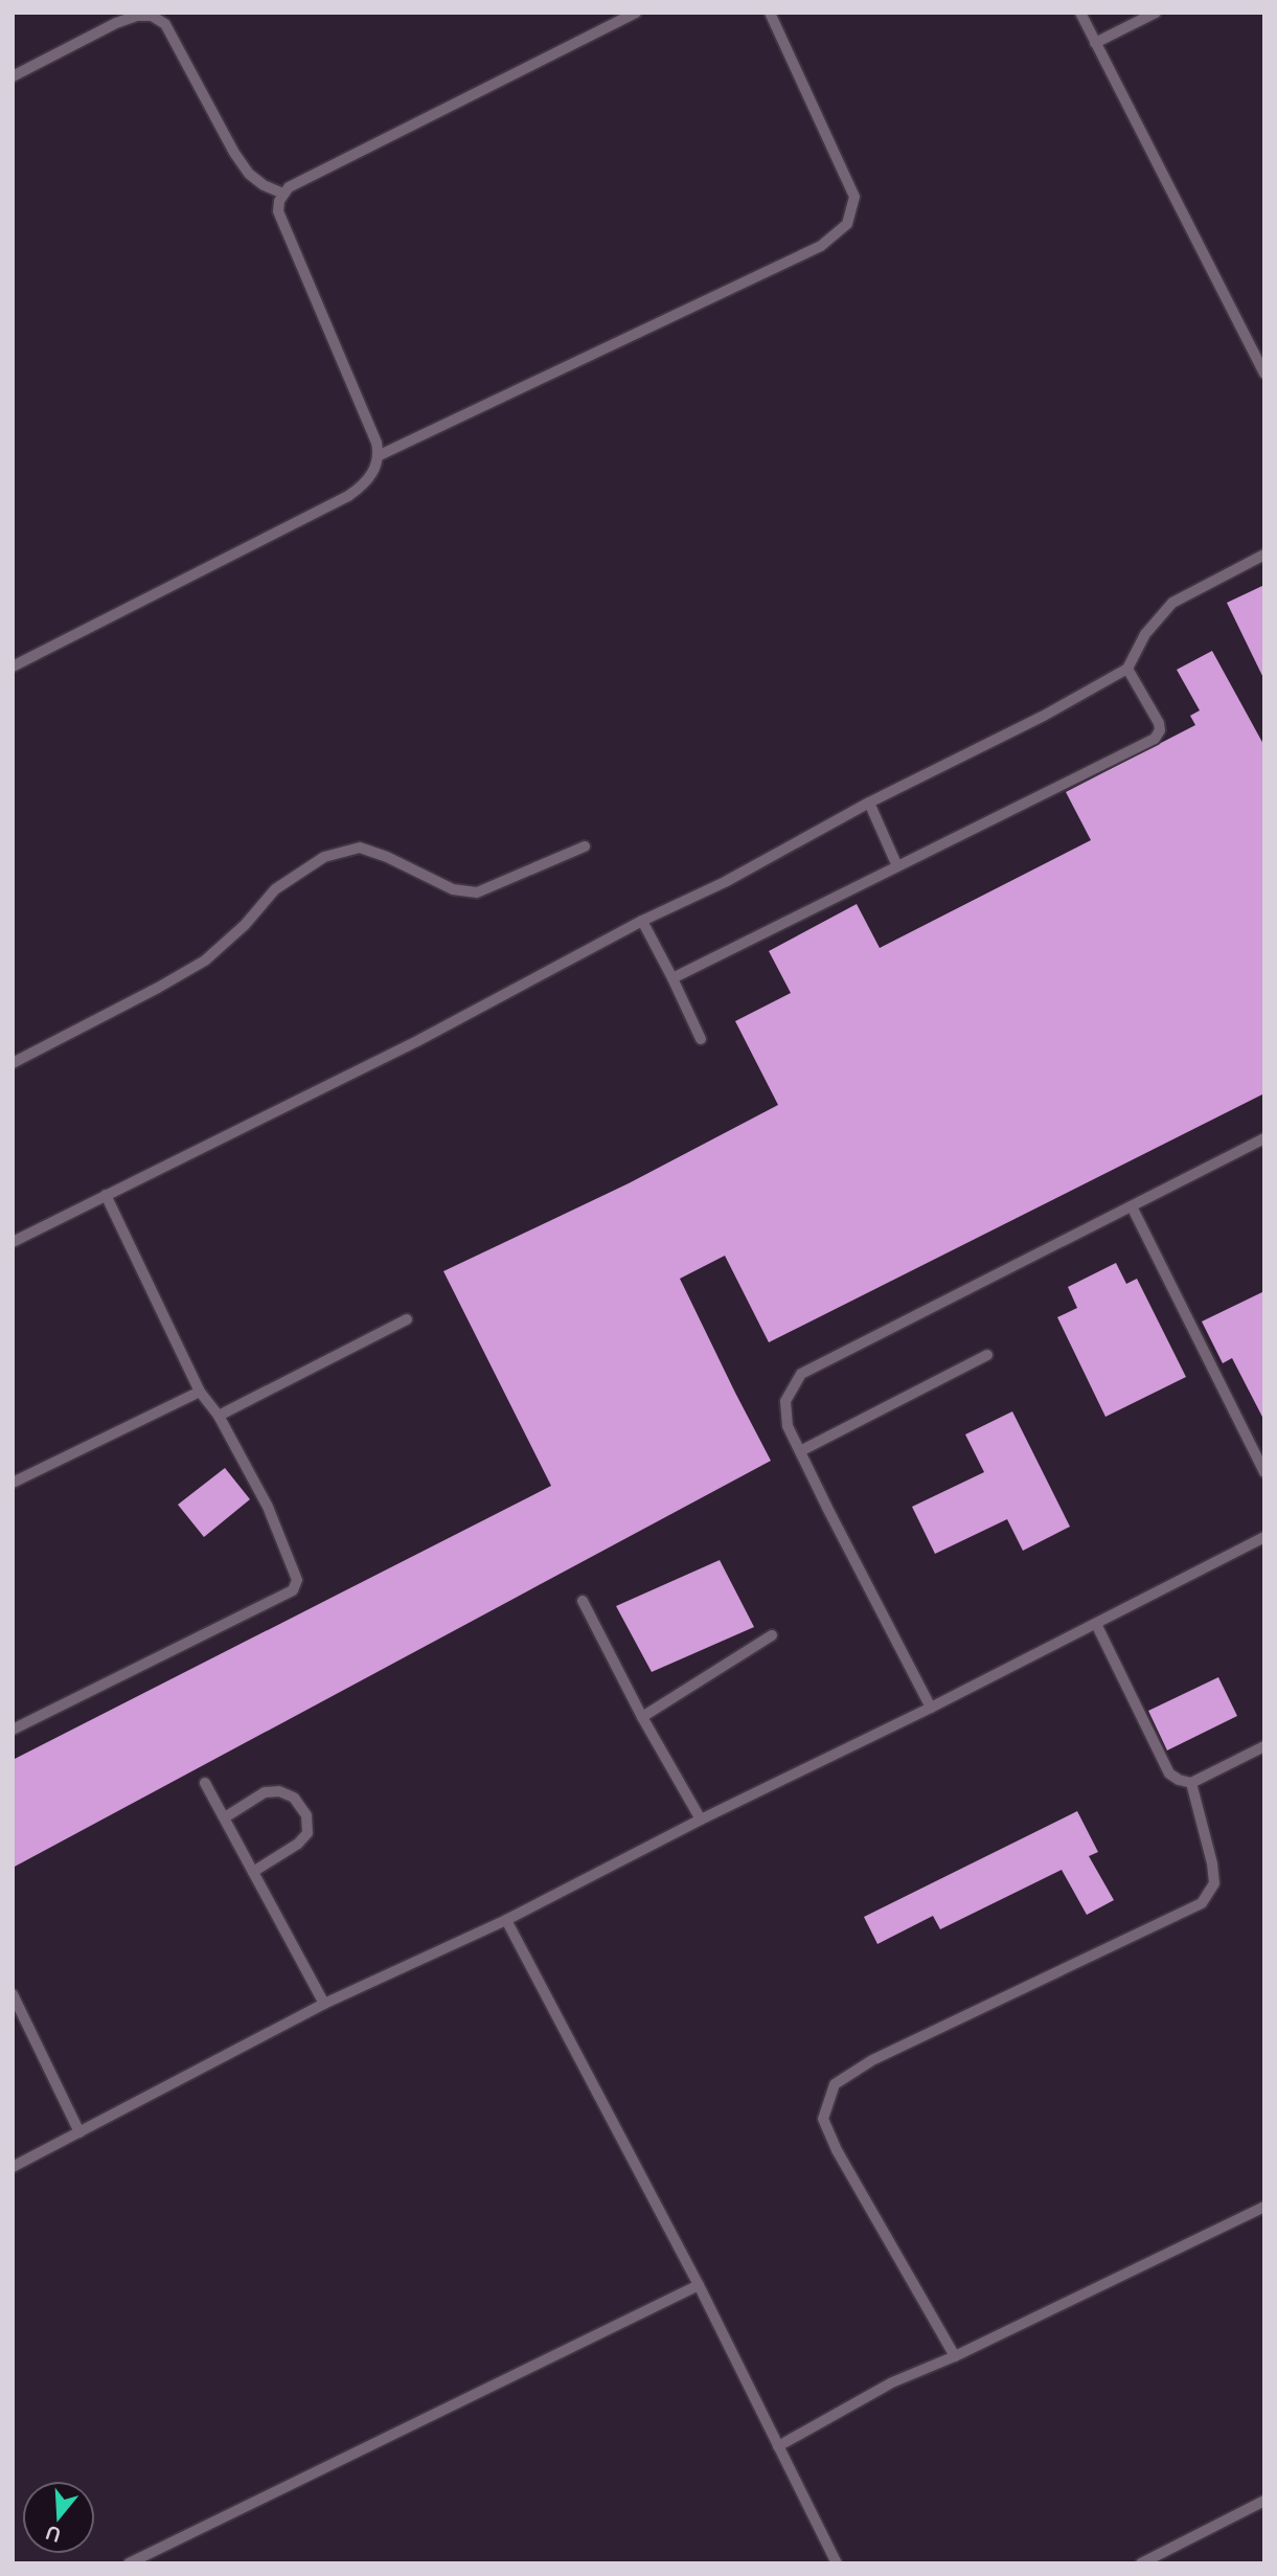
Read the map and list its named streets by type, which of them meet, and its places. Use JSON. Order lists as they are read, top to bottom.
{
  "north": "bottom"
}
